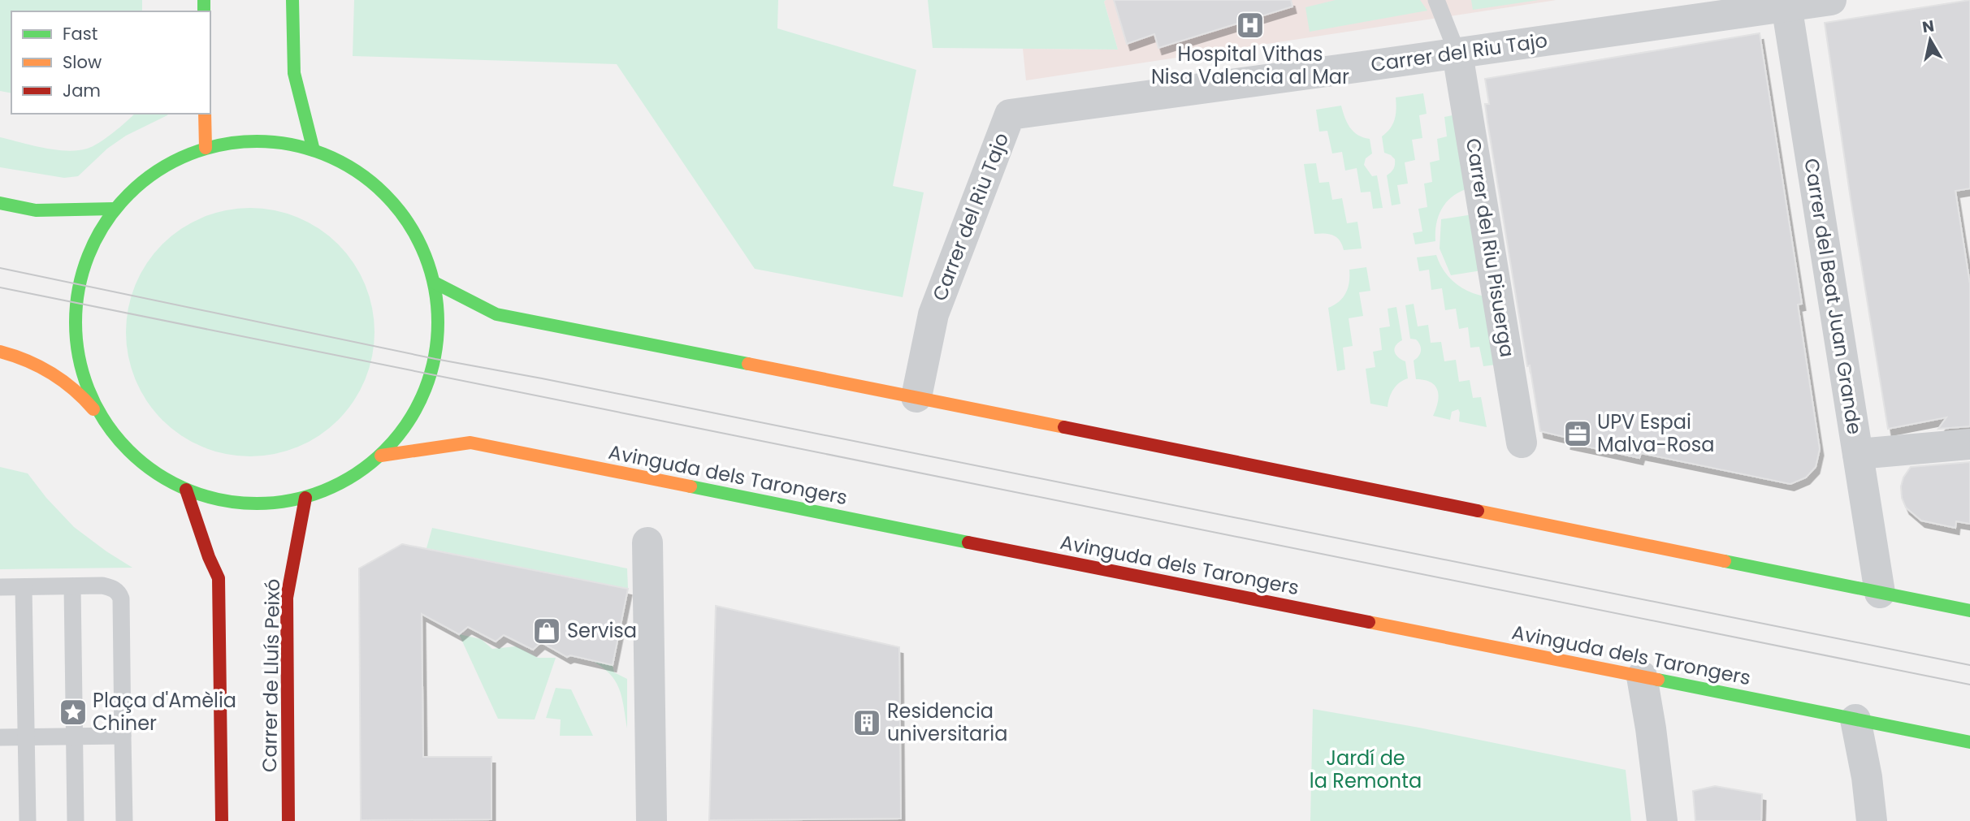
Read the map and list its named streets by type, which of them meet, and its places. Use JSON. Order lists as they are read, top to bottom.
{
  "streets": {
    "main road": ["Avinguda dels Tarongers", "Carrer de Lluís Peixó"],
    "street": ["Carrer del Riu Tajo", "Carrer del Riu Pisuerga", "Carrer del Beat Juan Grande"]
  },
  "crossings": [
    ["Carrer del Riu Tajo", "Carrer del Riu Pisuerga"],
    ["Carrer del Riu Tajo", "Carrer del Beat Juan Grande"]
  ],
  "parks": ["Jardí de la Remonta"],
  "places": {
    "hospital": ["Hospital Vithas Nisa Valencia al Mar"],
    "office": ["UPV Espai Malva-Rosa"],
    "shop": ["Servisa"],
    "place": ["Plaça d'Amèlia Chiner"],
    "building": ["Residencia universitaria"]
  },
  "legend": ["Fast", "Slow", "Jam"],
  "north": "top"
}
